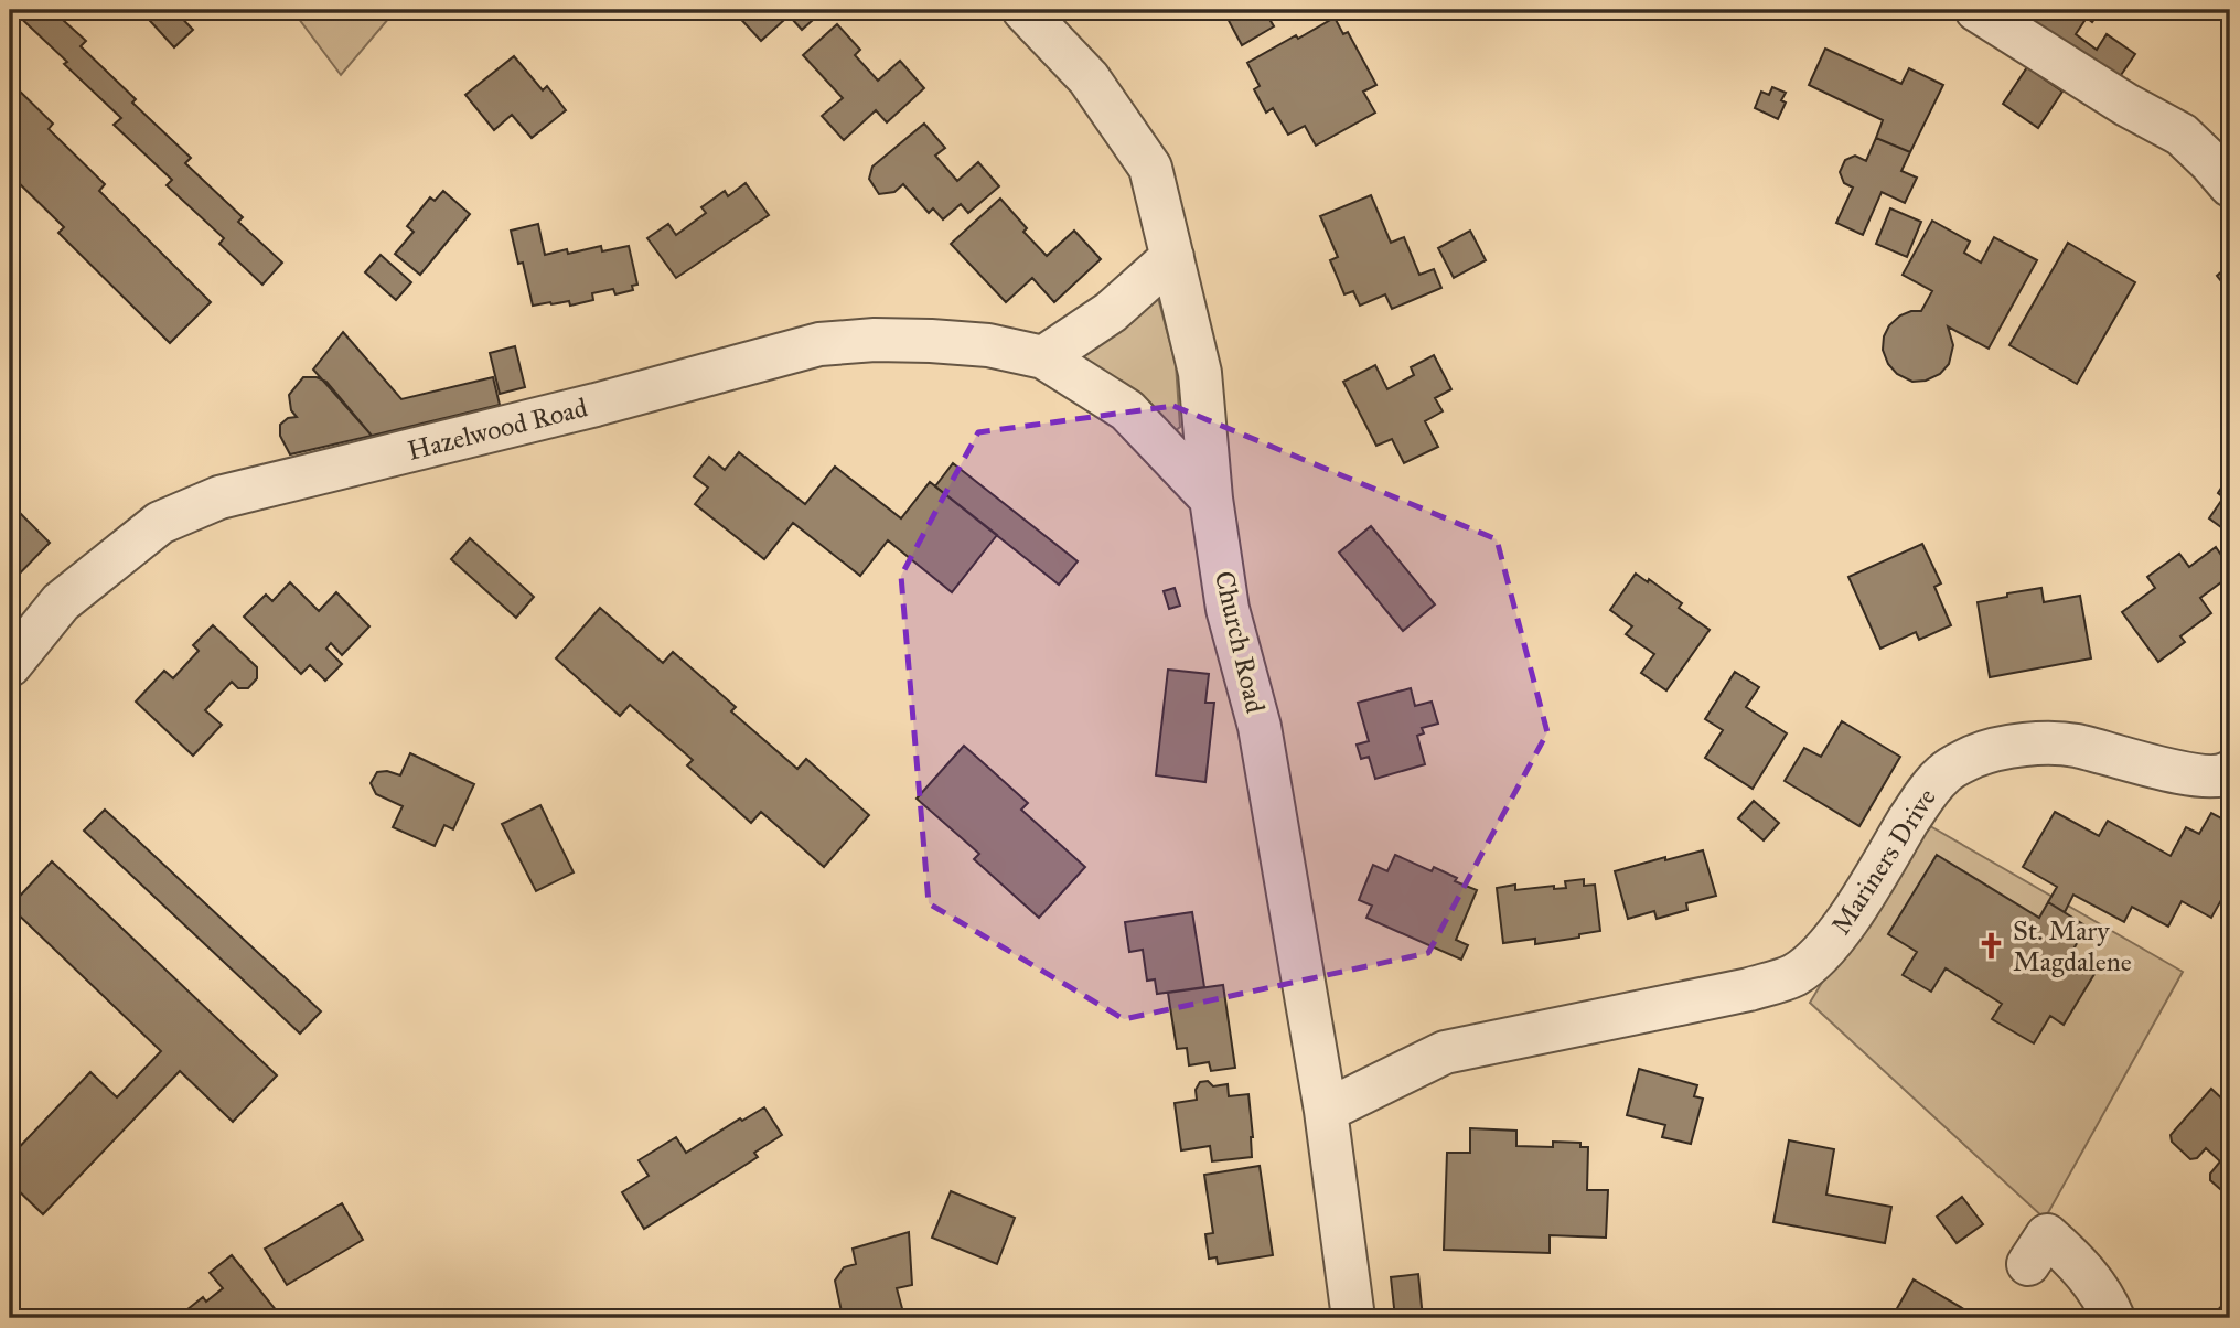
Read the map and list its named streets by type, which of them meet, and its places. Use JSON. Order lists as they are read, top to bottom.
{
  "streets": {
    "street": ["Hazelwood Road", "Church Road", "Mariners Drive"]
  },
  "crossings": [
    ["Hazelwood Road", "Church Road"],
    ["Church Road", "Mariners Drive"]
  ],
  "places": {
    "church": ["St. Mary Magdalene"]
  }
}
